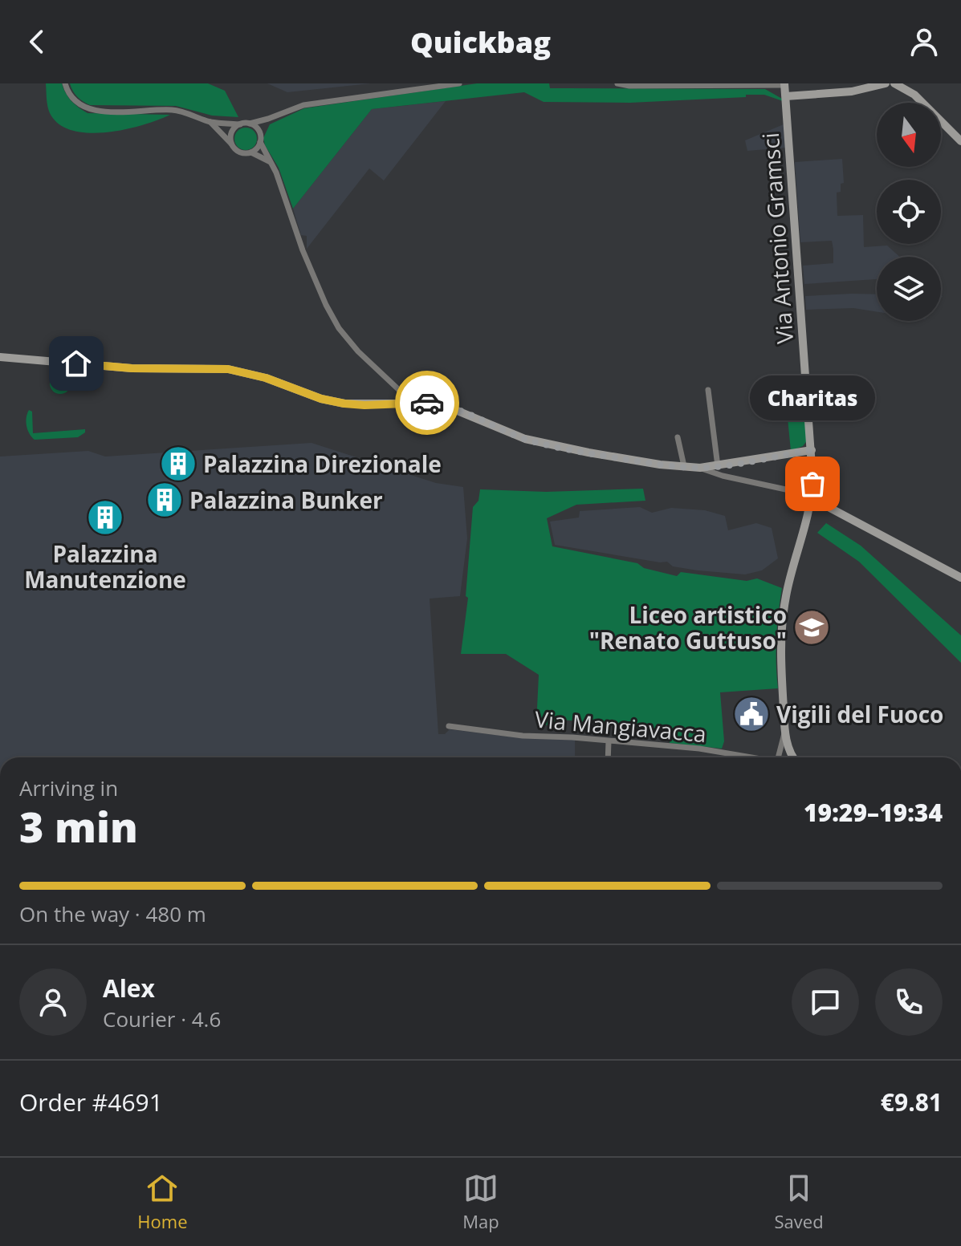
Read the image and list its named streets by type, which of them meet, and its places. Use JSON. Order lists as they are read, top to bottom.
{
  "streets": {
    "main road": ["Via Antonio Gramsci"],
    "street": ["Via Mangiavacca"]
  },
  "places": {
    "building": ["Palazzina Direzionale", "Palazzina Bunker", "Palazzina Manutenzione"],
    "other": ["Charitas"],
    "school or university": ["Liceo artistico \"Renato Guttuso\""],
    "public building": ["Vigili del Fuoco"]
  },
  "north": "bottom",
  "page": {
    "header": "Quickbag",
    "bubble": "Charitas",
    "heading": ["3 min", "Arriving in", "19:29–19:34"],
    "panel": [
      "Alex",
      "Courier · 4.6",
      "Order #4691",
      "€9.81"
    ],
    "bar": "On the way · 480 m",
    "tabs": ["Home", "Map", "Saved"]
  }
}
